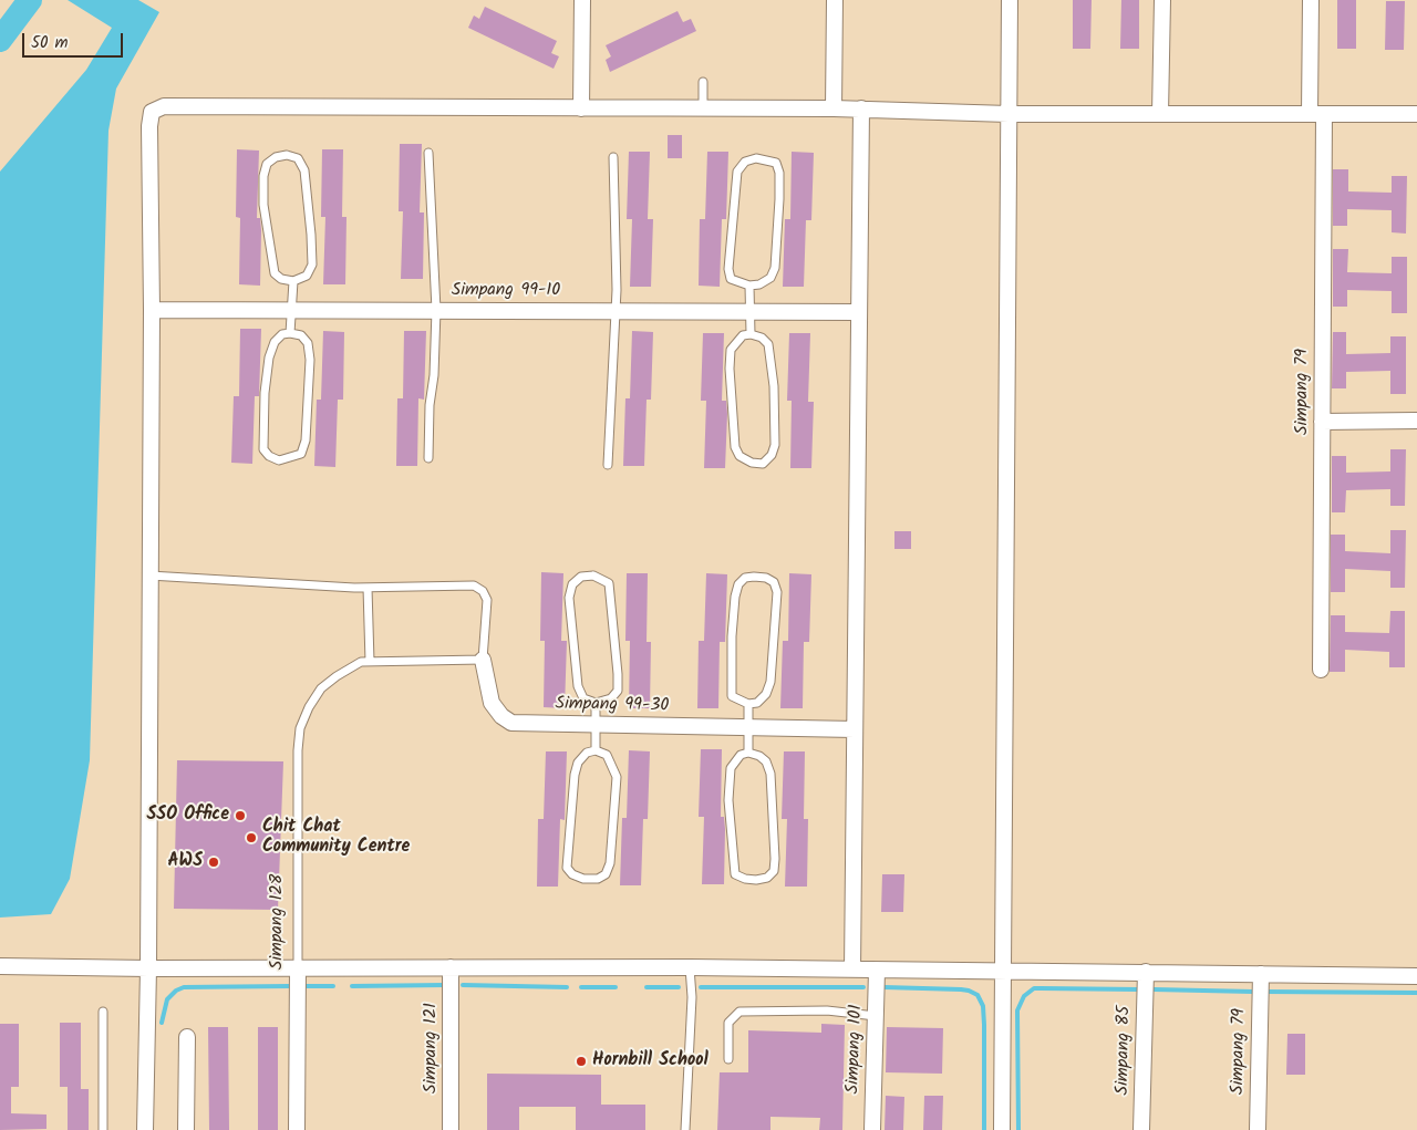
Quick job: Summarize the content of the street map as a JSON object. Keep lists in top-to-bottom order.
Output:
{
  "streets": {
    "street": [
      "Simpang 99-10",
      "Simpang 79",
      "Simpang 99-30",
      "Simpang 128",
      "Simpang 121",
      "Simpang 101",
      "Simpang 85"
    ]
  },
  "crossings": [
    ["Simpang 99-30", "Simpang 128"]
  ],
  "places": [
    "SSO Office",
    "Chit Chat Community Centre",
    "AWS",
    "Hornbill School"
  ],
  "scale_bar": "50 m"
}
